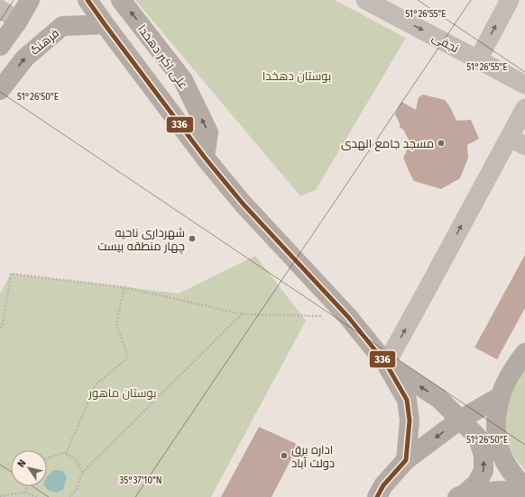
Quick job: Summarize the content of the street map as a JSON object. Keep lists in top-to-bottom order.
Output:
{
  "streets": {
    "street": ["فرهنگ", "نجفی", "علی اکبر دهخدا"]
  },
  "one_way": ["فرهنگ", "نجفی"],
  "parks": ["بوستان دهخدا", "بوستان ماهور"],
  "places": ["مسجد جامع الهدی", "شهرداری ناحیه چهار منطقه بیست", "اداره برق دولت آباد"],
  "lines": ["transit line 336"],
  "north": "top left",
  "coordinates": ["51°26'55\"E", "51°26'50\"E", "35°37'10\"N"]
}
